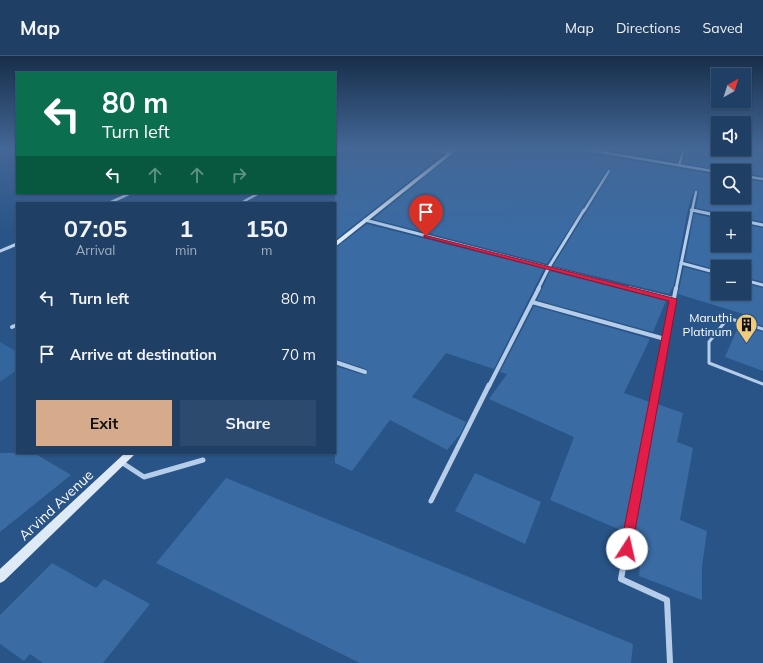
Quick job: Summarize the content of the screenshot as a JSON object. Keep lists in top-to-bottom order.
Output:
{
  "streets": {
    "street": ["Arvind Avenue"]
  },
  "places": {
    "building": ["Maruthi Platinum"]
  },
  "north": "top right",
  "page": {
    "header": "Map",
    "nav": ["Map", "Directions", "Saved"],
    "map_buttons": ["+", "−"],
    "turn": ["80 m", "Turn left"],
    "eta": [
      "07:05",
      "Arrival",
      "1",
      "min",
      "150",
      "m"
    ],
    "list": [
      {
        "name": "Turn left",
        "value": "80 m"
      },
      {
        "name": "Arrive at destination",
        "value": "70 m"
      }
    ],
    "buttons": ["Exit", "Share"]
  }
}
